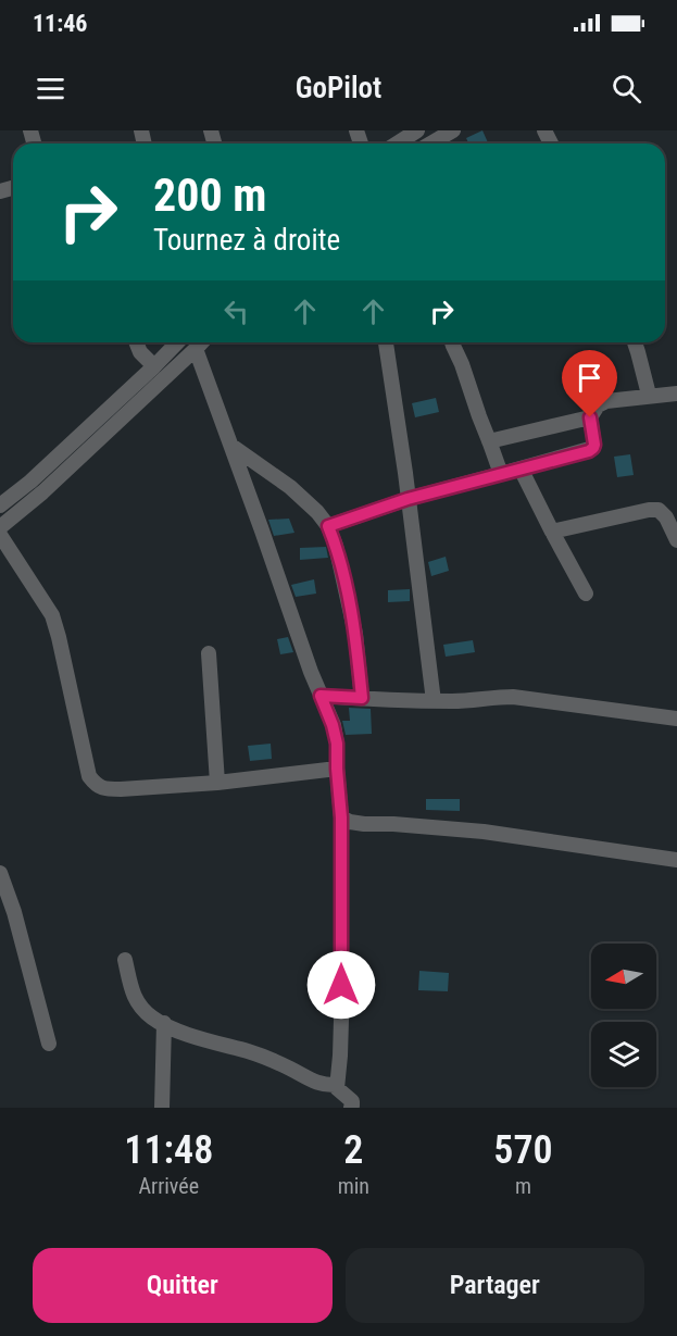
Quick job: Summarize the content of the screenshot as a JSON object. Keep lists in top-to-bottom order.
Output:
{
  "north": "left",
  "page": {
    "status": "11:46",
    "header": "GoPilot",
    "turn": ["200 m", "Tournez à droite"],
    "eta": [
      "11:48",
      "Arrivée",
      "2",
      "min",
      "570",
      "m"
    ],
    "buttons": ["Quitter", "Partager"]
  }
}
